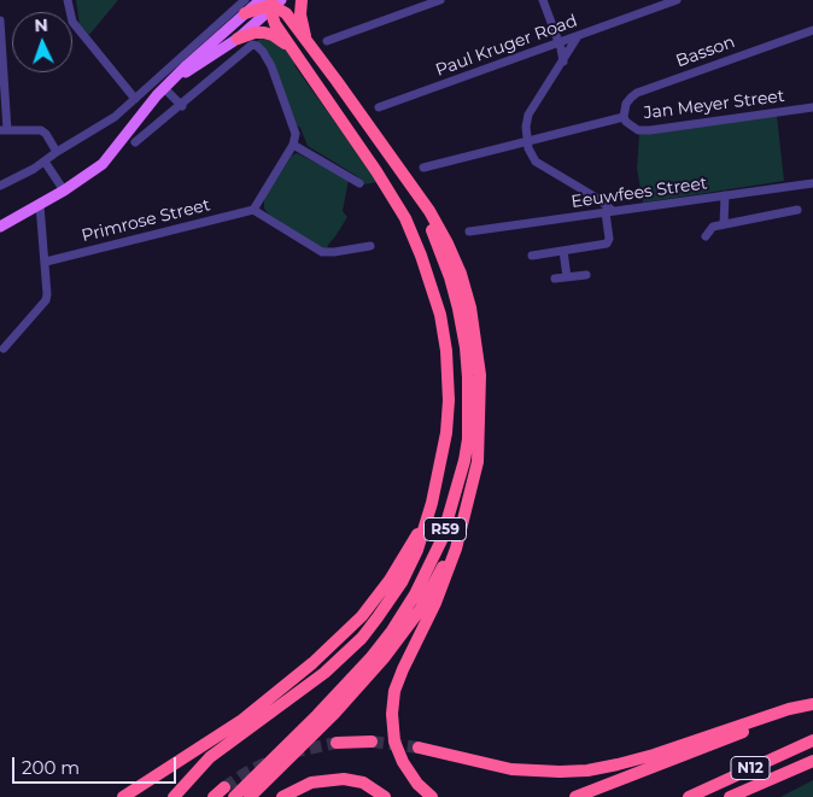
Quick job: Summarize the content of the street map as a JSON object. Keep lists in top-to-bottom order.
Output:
{
  "streets": {
    "highway": ["R59", "N12"],
    "street": [
      "Paul Kruger Road",
      "Basson",
      "Jan Meyer Street",
      "Eeuwfees Street",
      "Primrose Street"
    ]
  },
  "crossings": [
    ["Basson", "Jan Meyer Street"]
  ],
  "scale_bar": "200 m",
  "north": "top"
}
